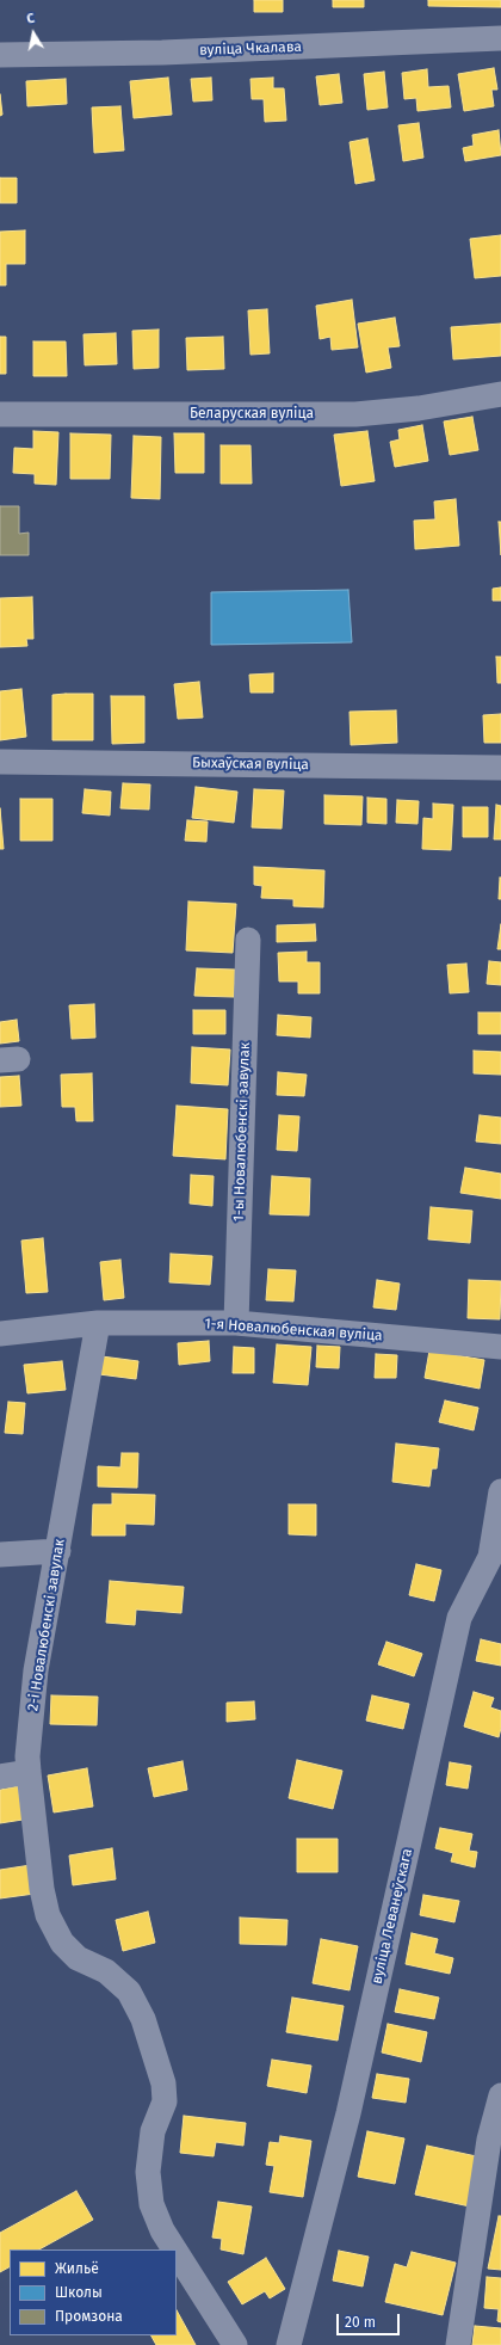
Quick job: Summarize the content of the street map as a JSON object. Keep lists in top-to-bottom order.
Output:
{
  "streets": {
    "street": [
      "вуліца Чкалава",
      "Беларуская вуліца",
      "Быхаўская вуліца",
      "1-ы Новалюбенскі завулак",
      "1-я Новалюбенская вуліца",
      "2-і Новалюбенскі завулак",
      "вуліца Леванеўскага"
    ]
  },
  "crossings": [
    ["1-ы Новалюбенскі завулак", "1-я Новалюбенская вуліца"],
    ["1-я Новалюбенская вуліца", "2-і Новалюбенскі завулак"]
  ],
  "legend": ["Жильё", "Школы", "Промзона"],
  "scale_bar": "20 m",
  "north": "top"
}
